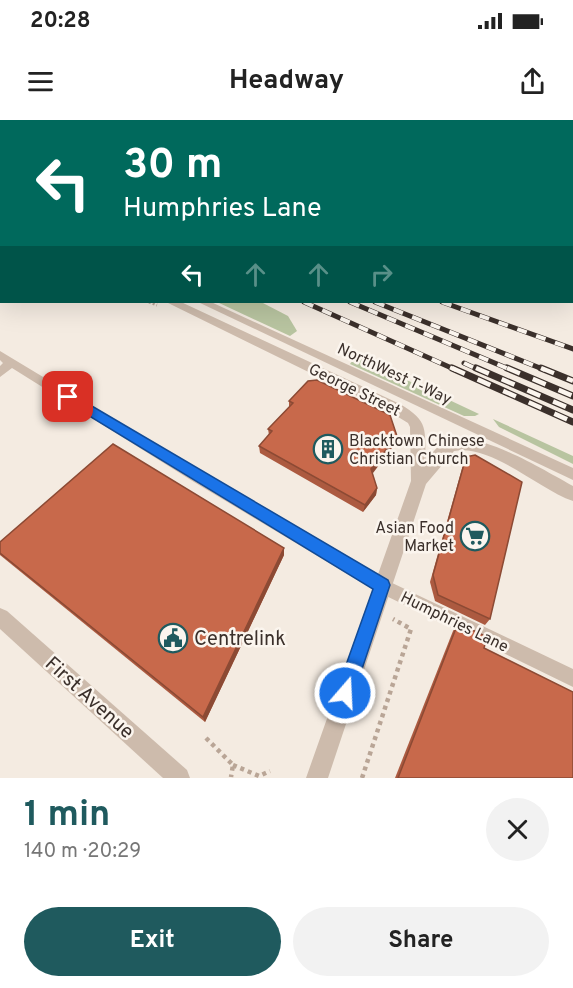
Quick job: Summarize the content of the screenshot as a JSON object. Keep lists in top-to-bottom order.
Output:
{
  "streets": {
    "street": ["George Street", "First Avenue"],
    "lane": ["NorthWest T-Way", "Humphries Lane"]
  },
  "places": {
    "building": ["Blacktown Chinese Christian Church"],
    "supermarket": ["Asian Food Market"],
    "public building": ["Centrelink"]
  },
  "page": {
    "status": "20:28",
    "header": "Headway",
    "turn": ["30 m", "Humphries Lane"],
    "heading": ["1 min", "140 m · 20:29"],
    "buttons": ["Exit", "Share"]
  }
}
